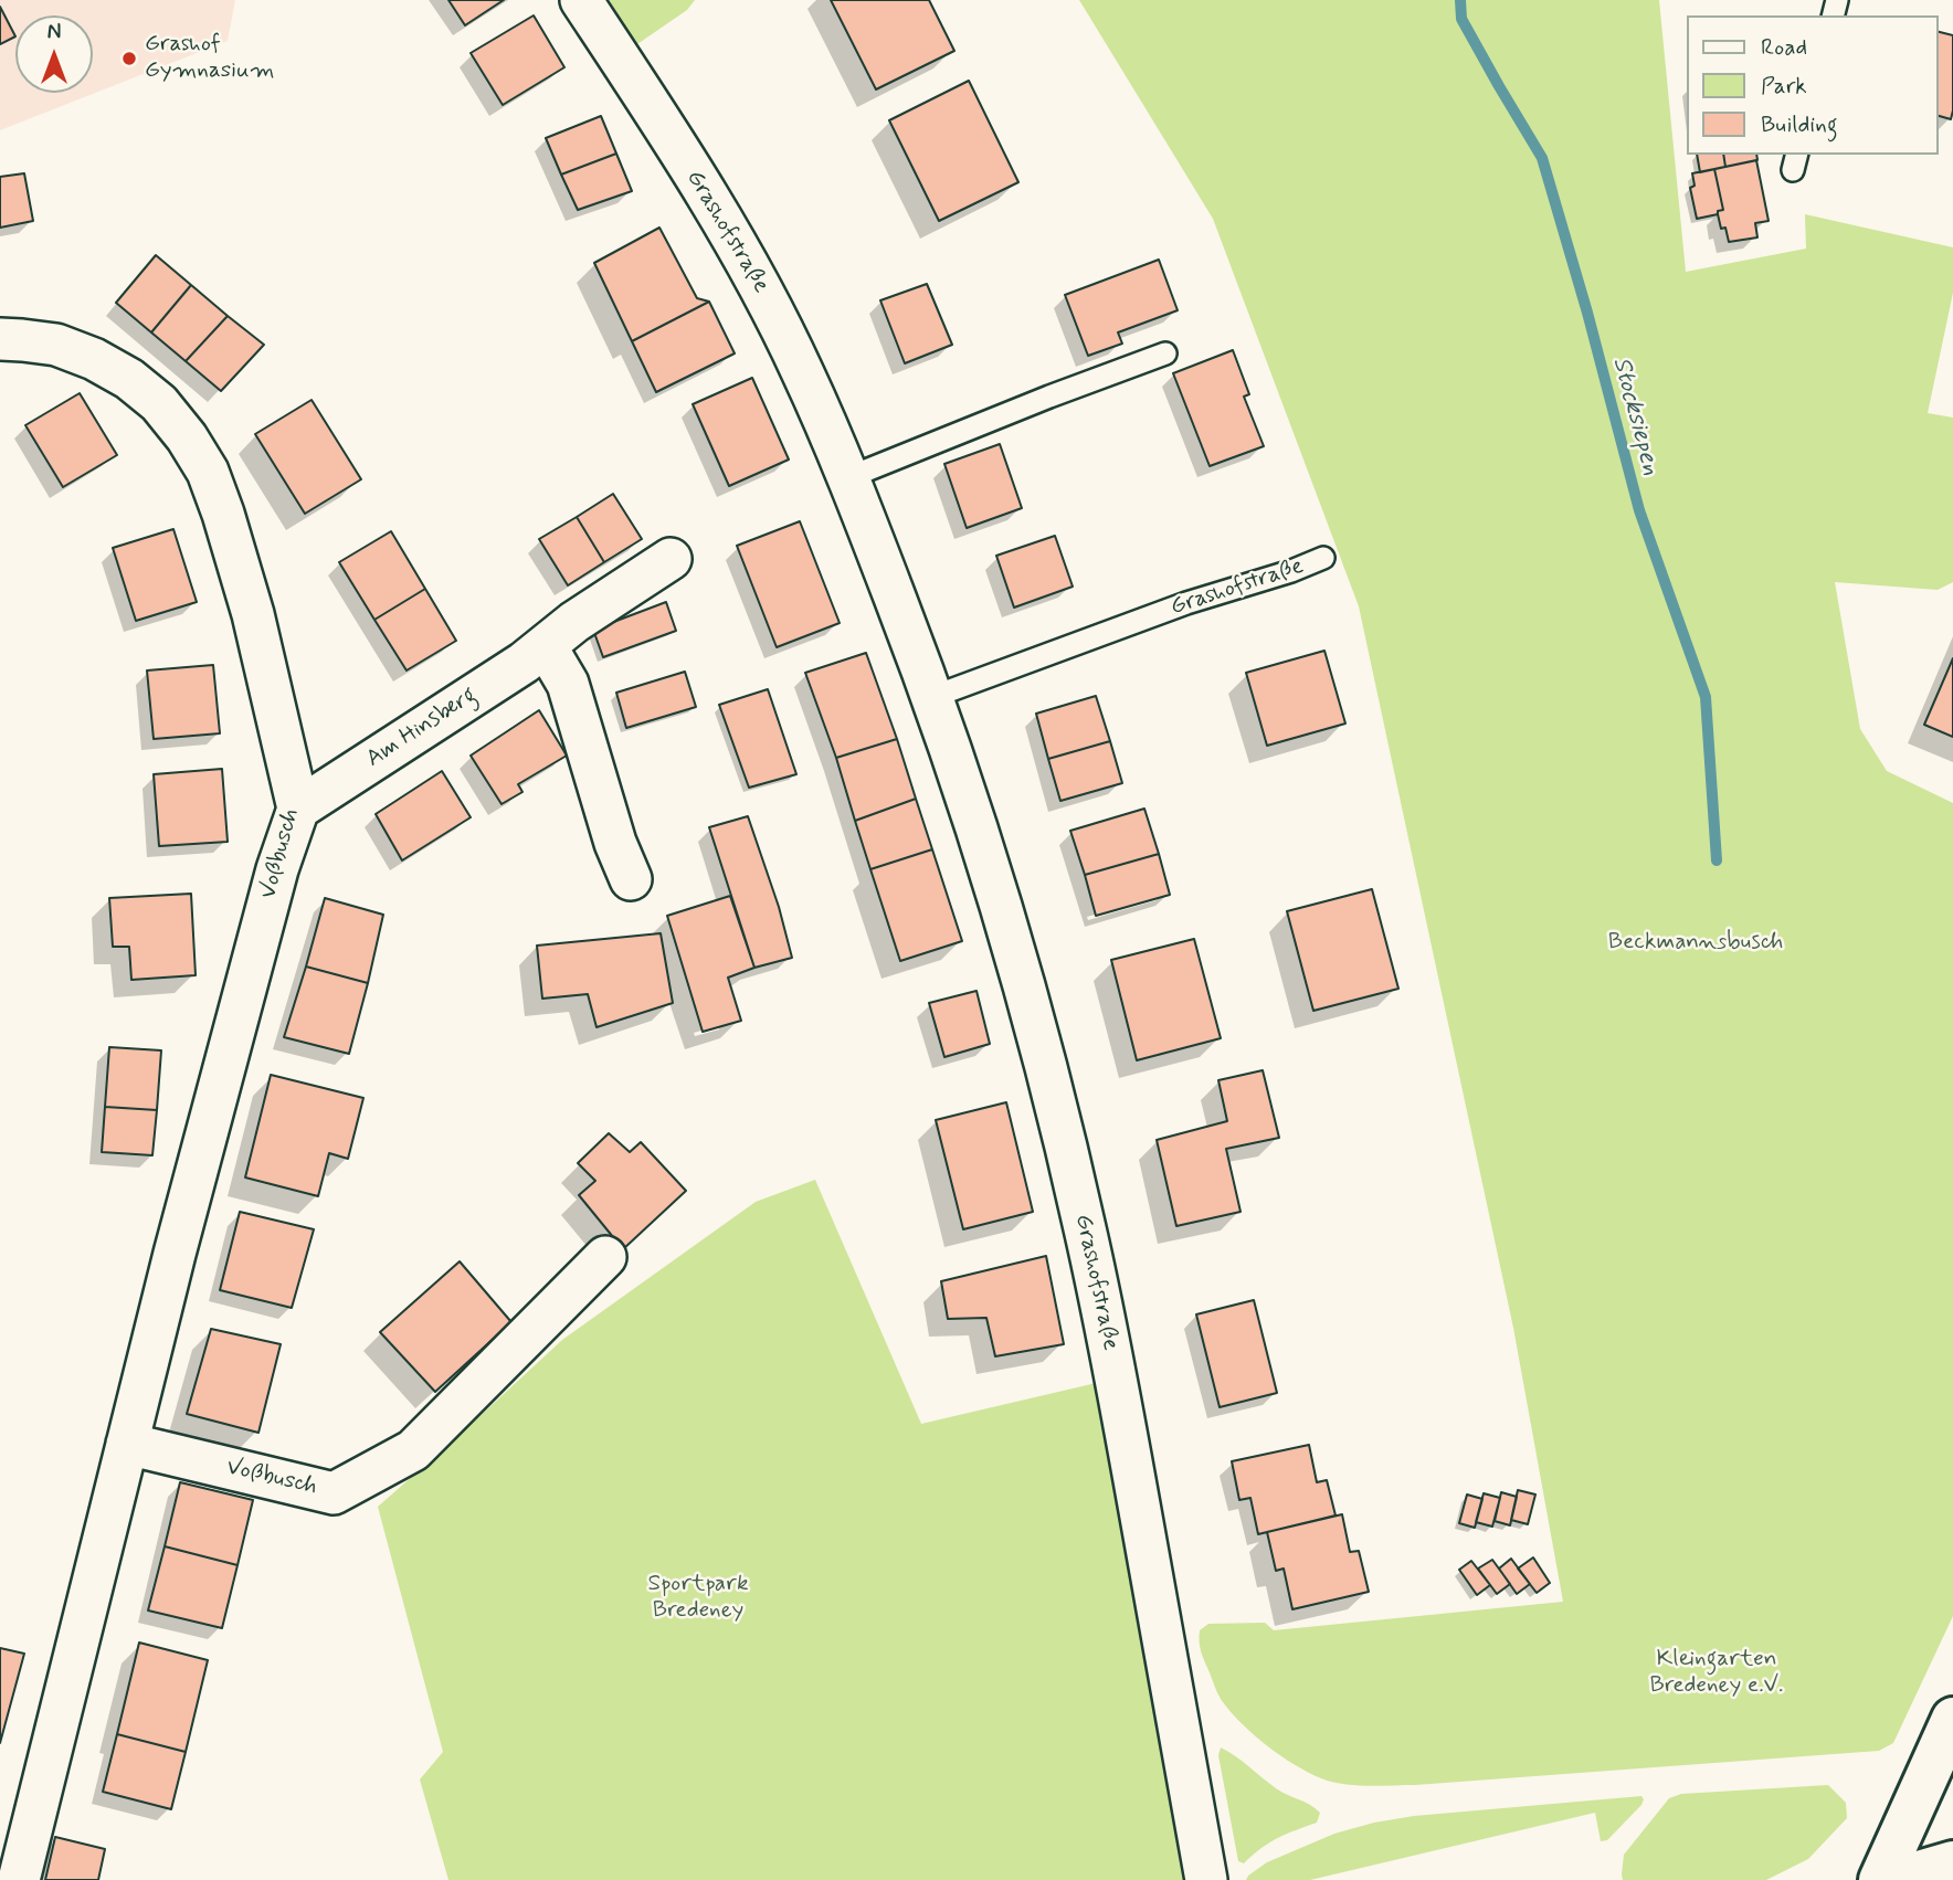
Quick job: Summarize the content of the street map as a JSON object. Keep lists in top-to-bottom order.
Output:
{
  "streets": {
    "street": ["Grashofstraße", "Am Hinsberg", "Voßbusch"]
  },
  "crossings": [
    ["Am Hinsberg", "Voßbusch"]
  ],
  "water": ["Stocksiepen"],
  "parks": ["Beckmannsbusch", "Sportpark Bredeney", "Kleingarten Bredeney e.V."],
  "places": ["Grashof Gymnasium"],
  "legend": ["Road", "Park", "Building"],
  "north": "top"
}
